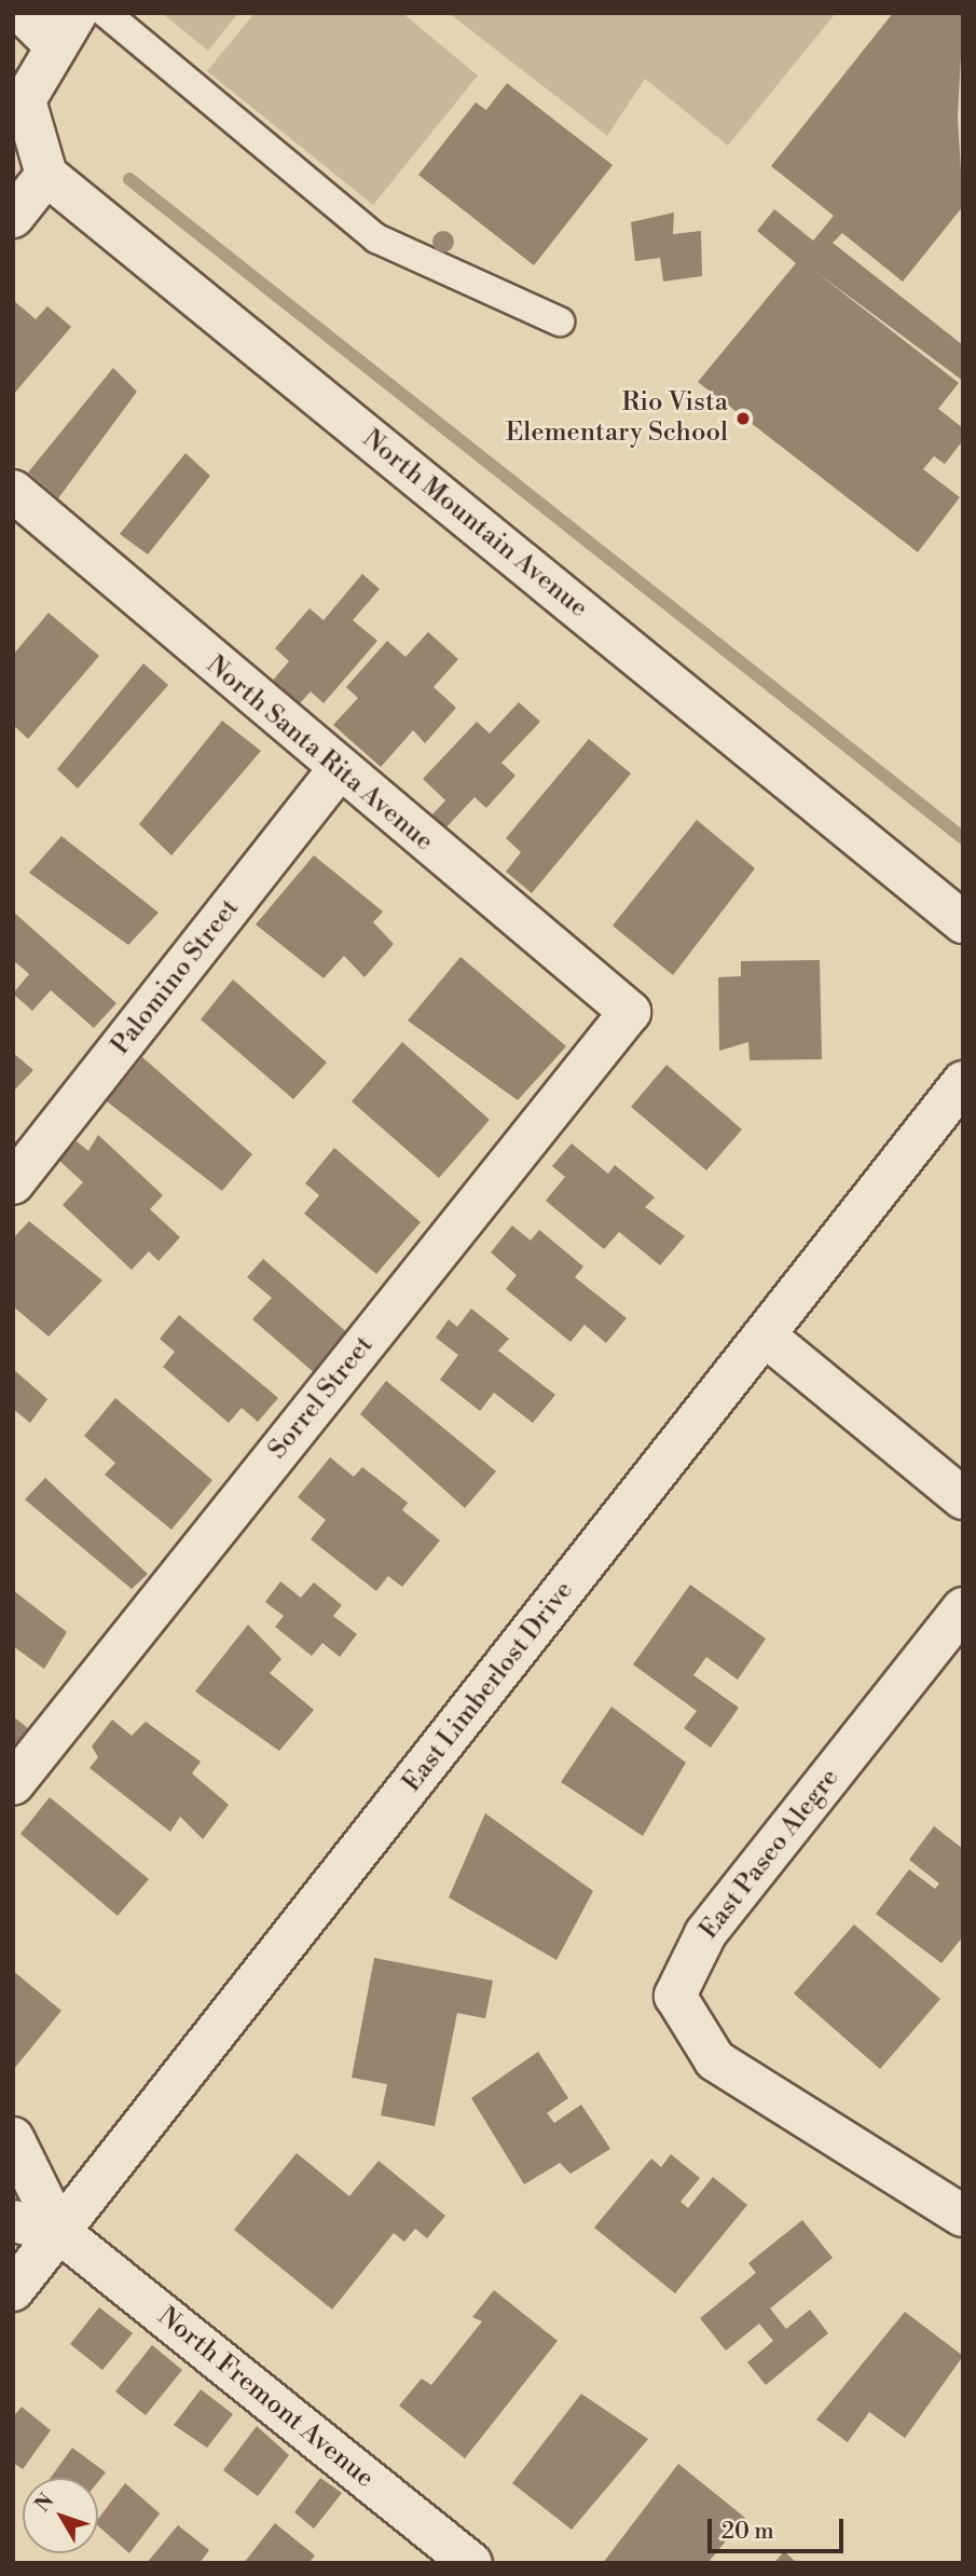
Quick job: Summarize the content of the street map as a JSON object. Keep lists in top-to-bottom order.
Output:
{
  "streets": {
    "street": [
      "North Mountain Avenue",
      "North Santa Rita Avenue",
      "Palomino Street",
      "Sorrel Street",
      "East Limberlost Drive",
      "East Paseo Alegre",
      "North Fremont Avenue"
    ]
  },
  "crossings": [
    ["North Santa Rita Avenue", "Palomino Street"],
    ["North Santa Rita Avenue", "Sorrel Street"],
    ["East Limberlost Drive", "North Fremont Avenue"]
  ],
  "places": ["Rio Vista Elementary School"],
  "scale_bar": "20 m",
  "north": "top left"
}
